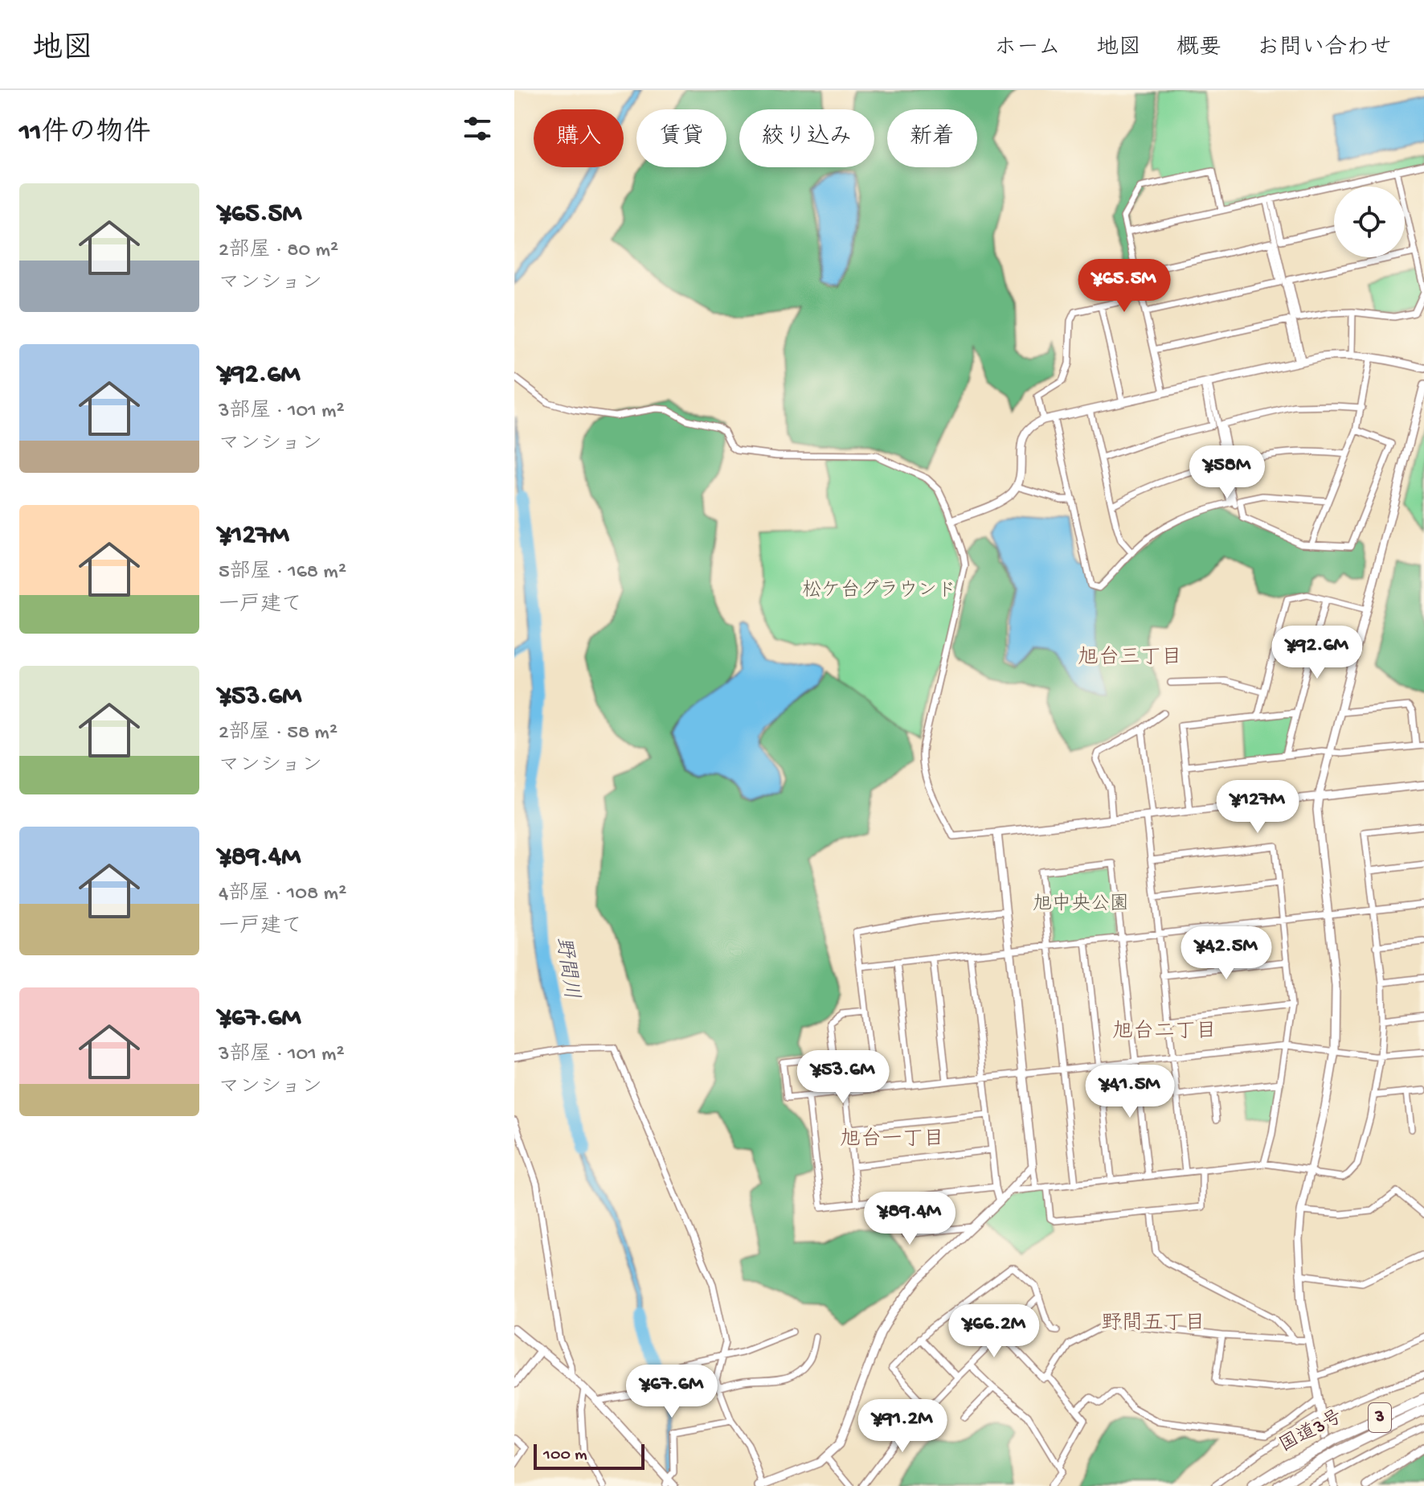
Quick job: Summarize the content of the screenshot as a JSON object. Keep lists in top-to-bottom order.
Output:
{
  "streets": {
    "highway": ["3", "国道3号"]
  },
  "districts": [
    "旭台三丁目",
    "旭台二丁目",
    "旭台一丁目",
    "野間五丁目"
  ],
  "water": ["野間川"],
  "parks": ["松ケ台グラウンド", "旭中央公園"],
  "scale_bar": "100 m",
  "page": {
    "header": "地図",
    "nav": [
      "ホーム",
      "地図",
      "概要",
      "お問い合わせ"
    ],
    "heading": "11件の物件",
    "chip": [
      "購入",
      "賃貸",
      "絞り込み",
      "新着"
    ],
    "list": [
      {
        "name": "¥65.5M",
        "note": "2部屋 · 80 m² · マンション"
      },
      {
        "name": "¥92.6M",
        "note": "3部屋 · 101 m² · マンション"
      },
      {
        "name": "¥127M",
        "note": "5部屋 · 168 m² · 一戸建て"
      },
      {
        "name": "¥53.6M",
        "note": "2部屋 · 58 m² · マンション"
      },
      {
        "name": "¥89.4M",
        "note": "4部屋 · 108 m² · 一戸建て"
      },
      {
        "name": "¥67.6M",
        "note": "3部屋 · 101 m² · マンション"
      }
    ],
    "price": [
      "¥65.5M",
      "¥58M",
      "¥92.6M",
      "¥127M",
      "¥42.5M",
      "¥53.6M",
      "¥41.5M",
      "¥89.4M",
      "¥66.2M",
      "¥67.6M",
      "¥91.2M"
    ],
    "scale": "100 m"
  }
}
